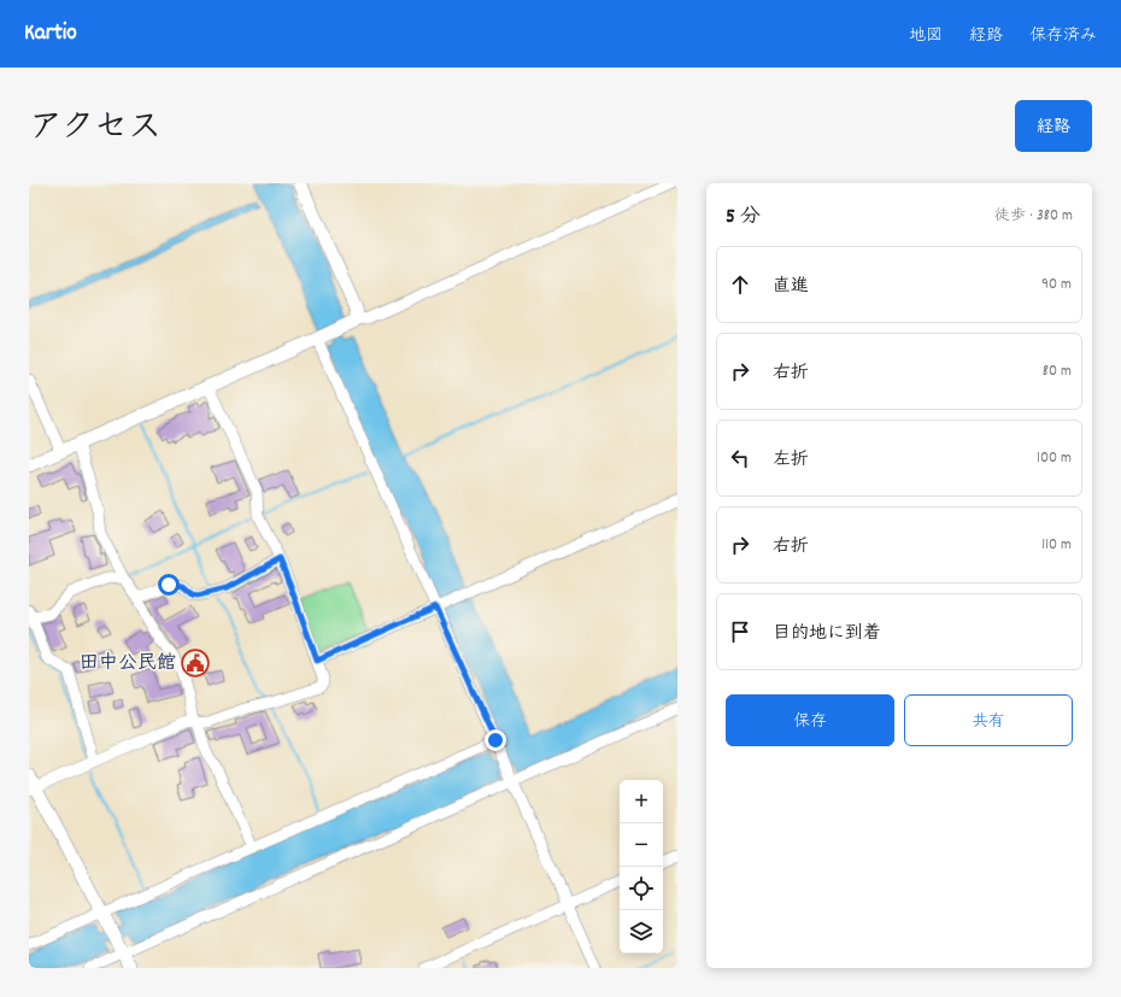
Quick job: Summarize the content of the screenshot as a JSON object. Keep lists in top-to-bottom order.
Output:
{
  "places": {
    "public building": ["田中公民館"]
  },
  "page": {
    "header": "Kartio",
    "nav": ["地図", "経路", "保存済み"],
    "title": "アクセス",
    "buttons": [
      "経路",
      ["保存", "共有"]
    ],
    "heading": ["5 分", "徒歩 · 380 m"],
    "list": [
      ["直進", "90 m"],
      ["右折", "80 m"],
      ["左折", "100 m"],
      ["右折", "110 m"],
      "目的地に到着"
    ],
    "map_buttons": ["+", "−"]
  }
}
